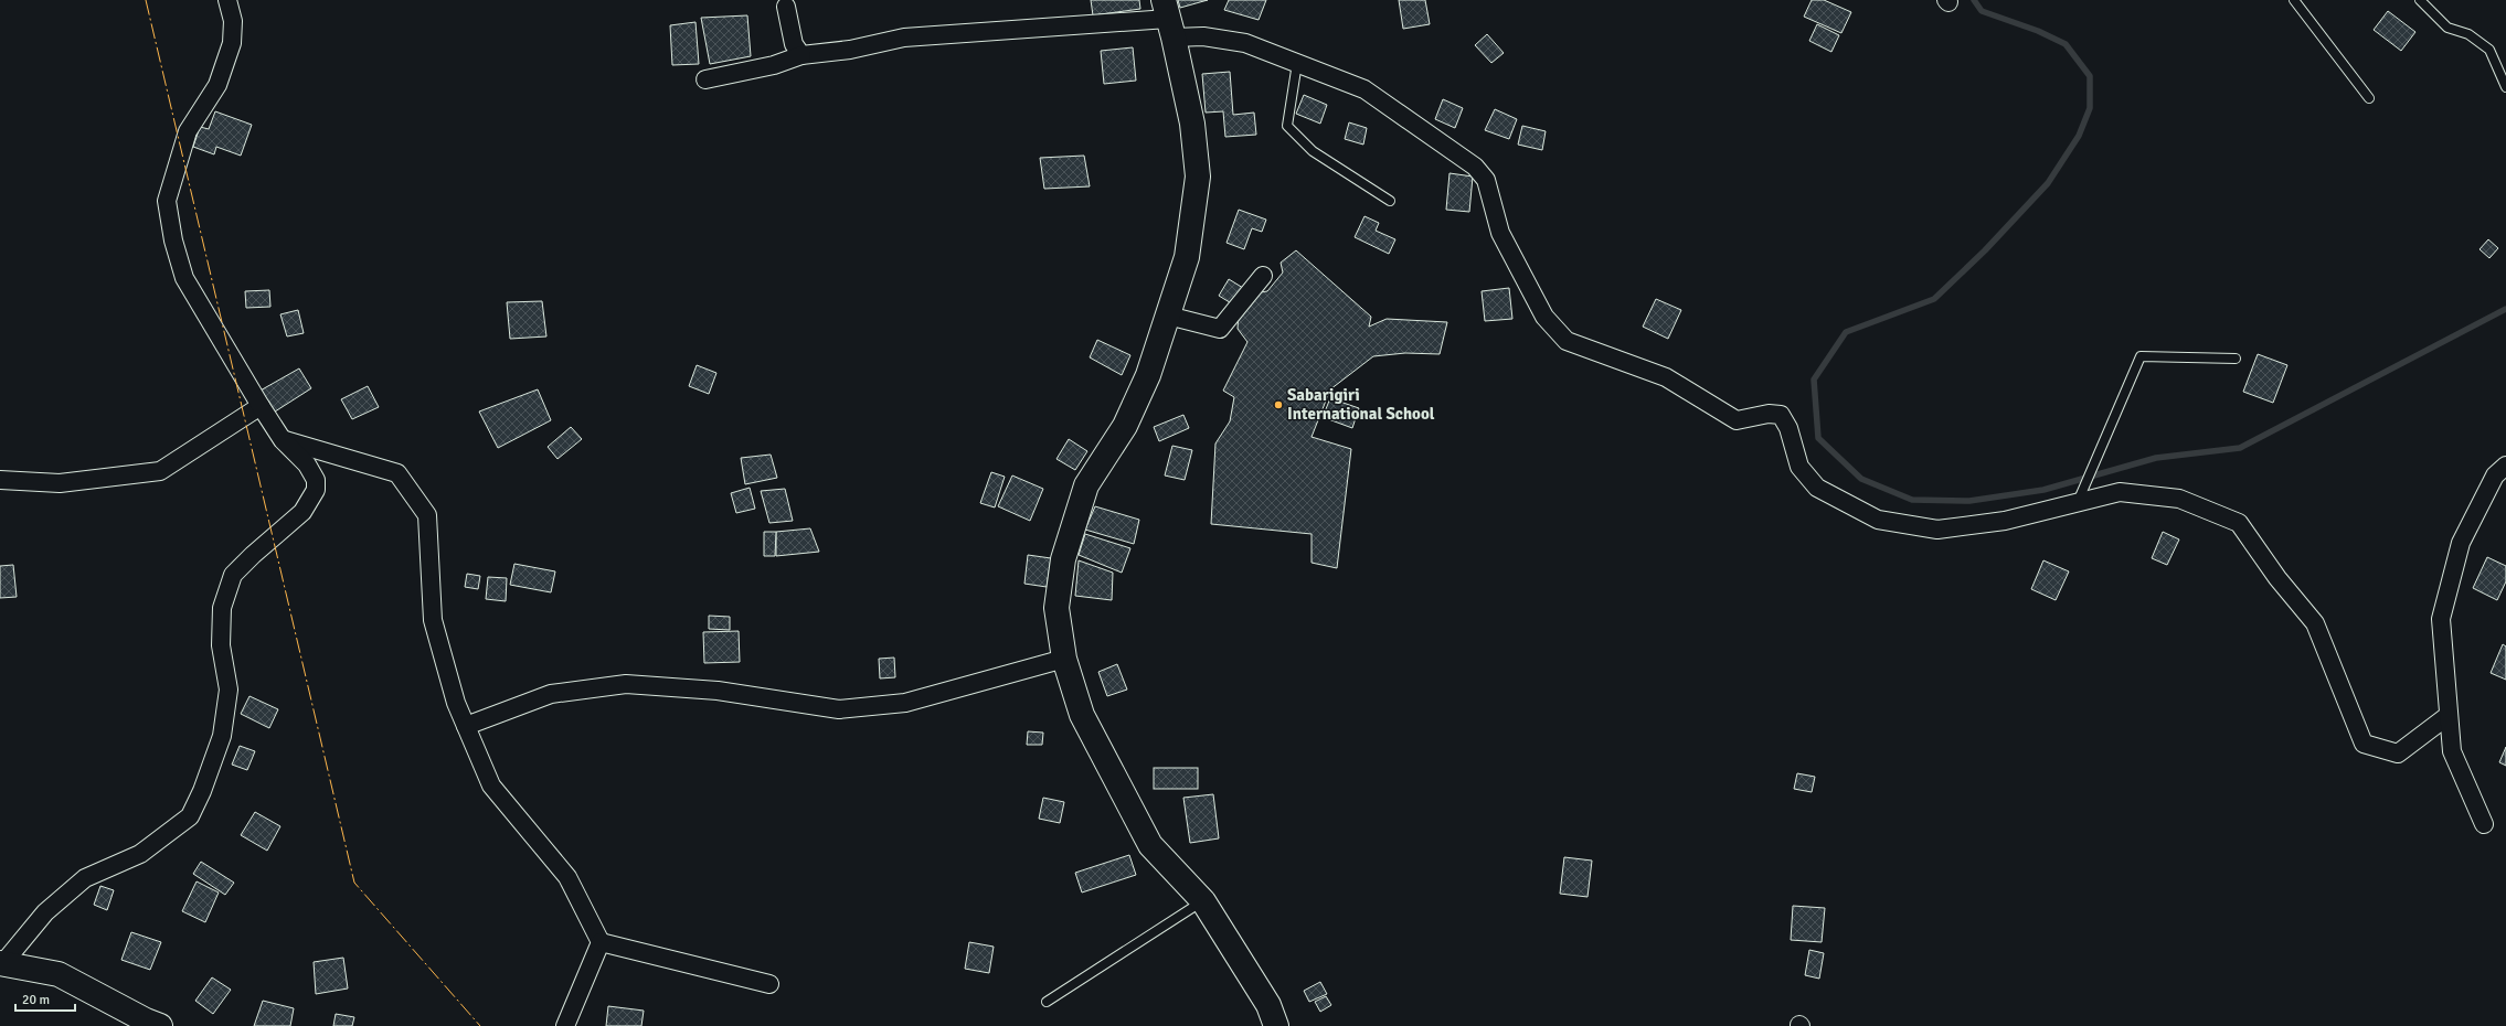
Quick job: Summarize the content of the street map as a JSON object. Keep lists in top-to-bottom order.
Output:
{
  "places": ["Sabarigiri International School"],
  "scale_bar": "20 m"
}
